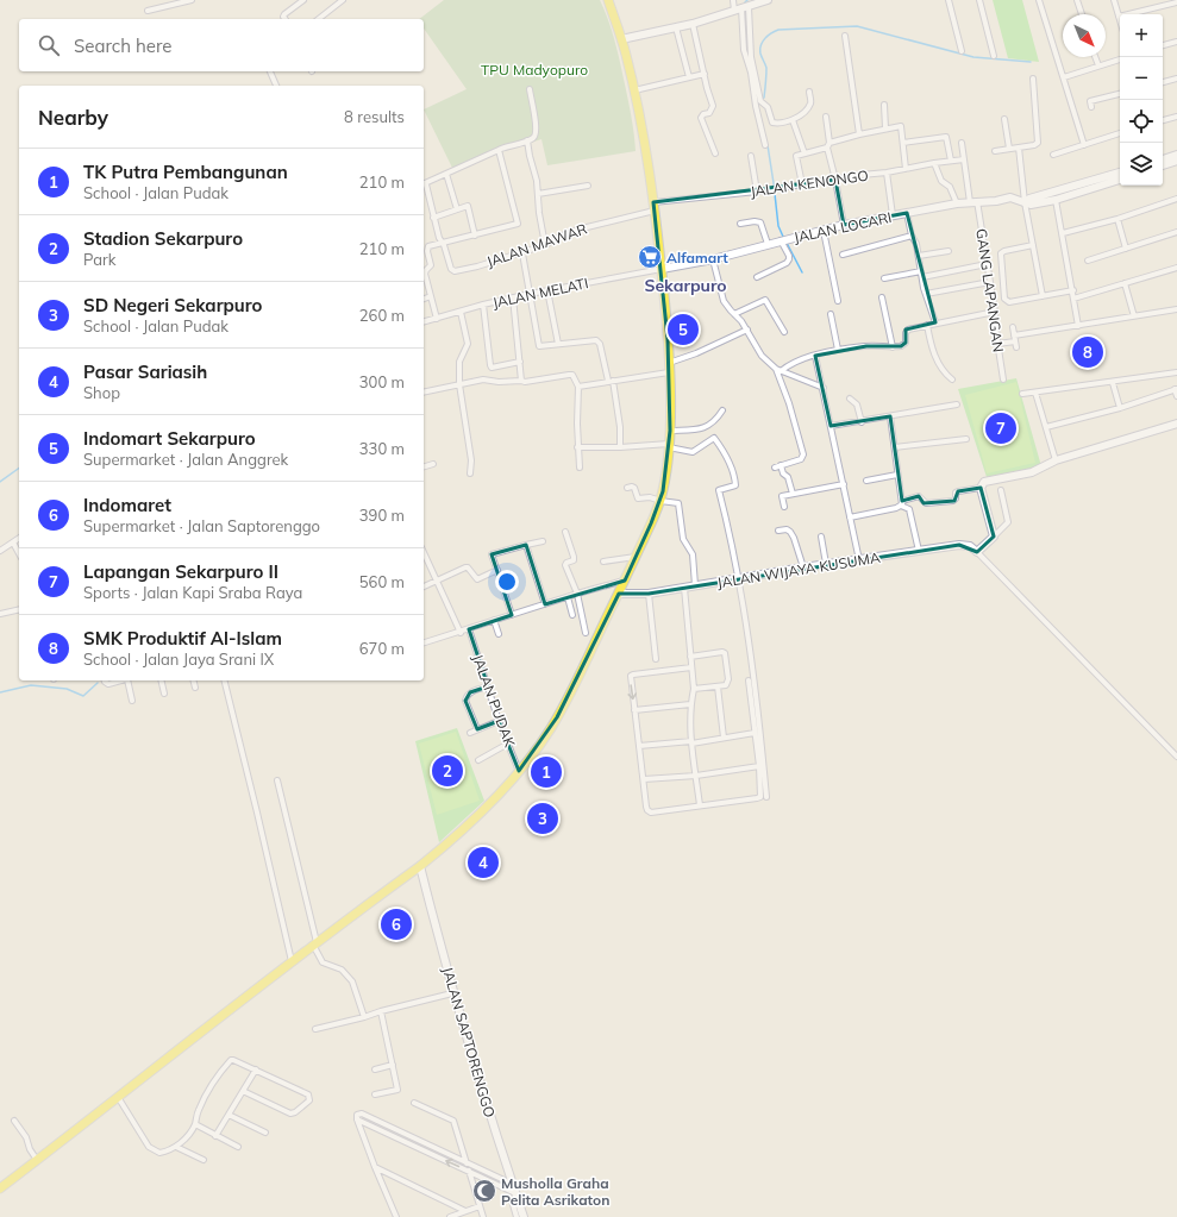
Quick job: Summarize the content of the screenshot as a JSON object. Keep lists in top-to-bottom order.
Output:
{
  "streets": {
    "street": [
      "JALAN KENONGO",
      "JALAN LOCARI",
      "JALAN MAWAR",
      "GANG LAPANGAN",
      "JALAN MELATI",
      "JALAN WIJAYA KUSUMA",
      "JALAN PUDAK",
      "JALAN SAPTORENGGO"
    ]
  },
  "crossings": [
    ["JALAN KENONGO", "JALAN MAWAR"],
    ["JALAN KENONGO", "GANG LAPANGAN"],
    ["JALAN LOCARI", "GANG LAPANGAN"],
    ["JALAN LOCARI", "JALAN MELATI"]
  ],
  "districts": ["Sekarpuro"],
  "parks": ["TPU Madyopuro"],
  "places": {
    "supermarket": ["Alfamart"],
    "mosque": ["Musholla Graha Pelita Asrikaton"]
  },
  "north": "bottom right",
  "page": {
    "map_buttons": ["+", "−"],
    "search": "Search here",
    "heading": ["Nearby", "8 results"],
    "list": [
      {
        "mark": "1",
        "name": "TK Putra Pembangunan",
        "note": "School · Jalan Pudak",
        "value": "210 m"
      },
      {
        "mark": "2",
        "name": "Stadion Sekarpuro",
        "note": "Park",
        "value": "210 m"
      },
      {
        "mark": "3",
        "name": "SD Negeri Sekarpuro",
        "note": "School · Jalan Pudak",
        "value": "260 m"
      },
      {
        "mark": "4",
        "name": "Pasar Sariasih",
        "note": "Shop",
        "value": "300 m"
      },
      {
        "mark": "5",
        "name": "Indomart Sekarpuro",
        "note": "Supermarket · Jalan Anggrek",
        "value": "330 m"
      },
      {
        "mark": "6",
        "name": "Indomaret",
        "note": "Supermarket · Jalan Saptorenggo",
        "value": "390 m"
      },
      {
        "mark": "7",
        "name": "Lapangan Sekarpuro II",
        "note": "Sports · Jalan Kapi Sraba Raya",
        "value": "560 m"
      },
      {
        "mark": "8",
        "name": "SMK Produktif Al-Islam",
        "note": "School · Jalan Jaya Srani IX",
        "value": "670 m"
      }
    ],
    "pins": [
      "5",
      "8",
      "7",
      "2",
      "1",
      "3",
      "4",
      "6"
    ]
  }
}
